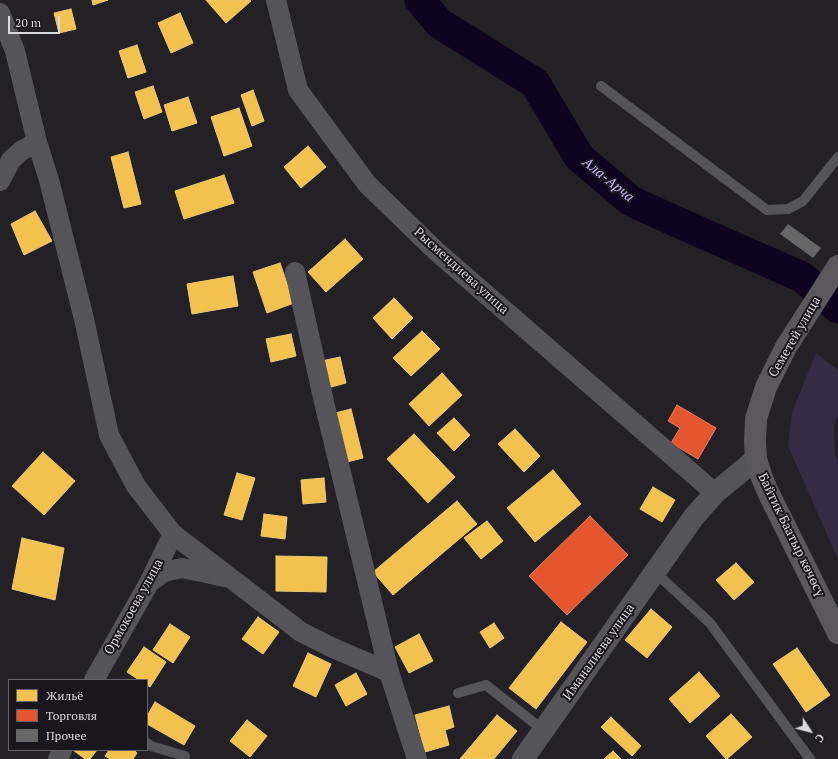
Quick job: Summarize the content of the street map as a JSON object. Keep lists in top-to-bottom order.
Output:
{
  "streets": {
    "main road": ["Семетей улица", "Байтик Баатыр көчөсү"],
    "street": ["Рысмендиева улица", "Ормокоева улица", "Иманалиева улица"]
  },
  "crossings": [
    ["Рысмендиева улица", "Иманалиева улица"],
    ["Семетей улица", "Байтик Баатыр көчөсү"],
    ["Семетей улица", "Иманалиева улица"],
    ["Байтик Баатыр көчөсү", "Иманалиева улица"]
  ],
  "water": ["Ала-Арча"],
  "legend": ["Жильё", "Торговля", "Прочее"],
  "scale_bar": "20 m",
  "north": "bottom right"
}
